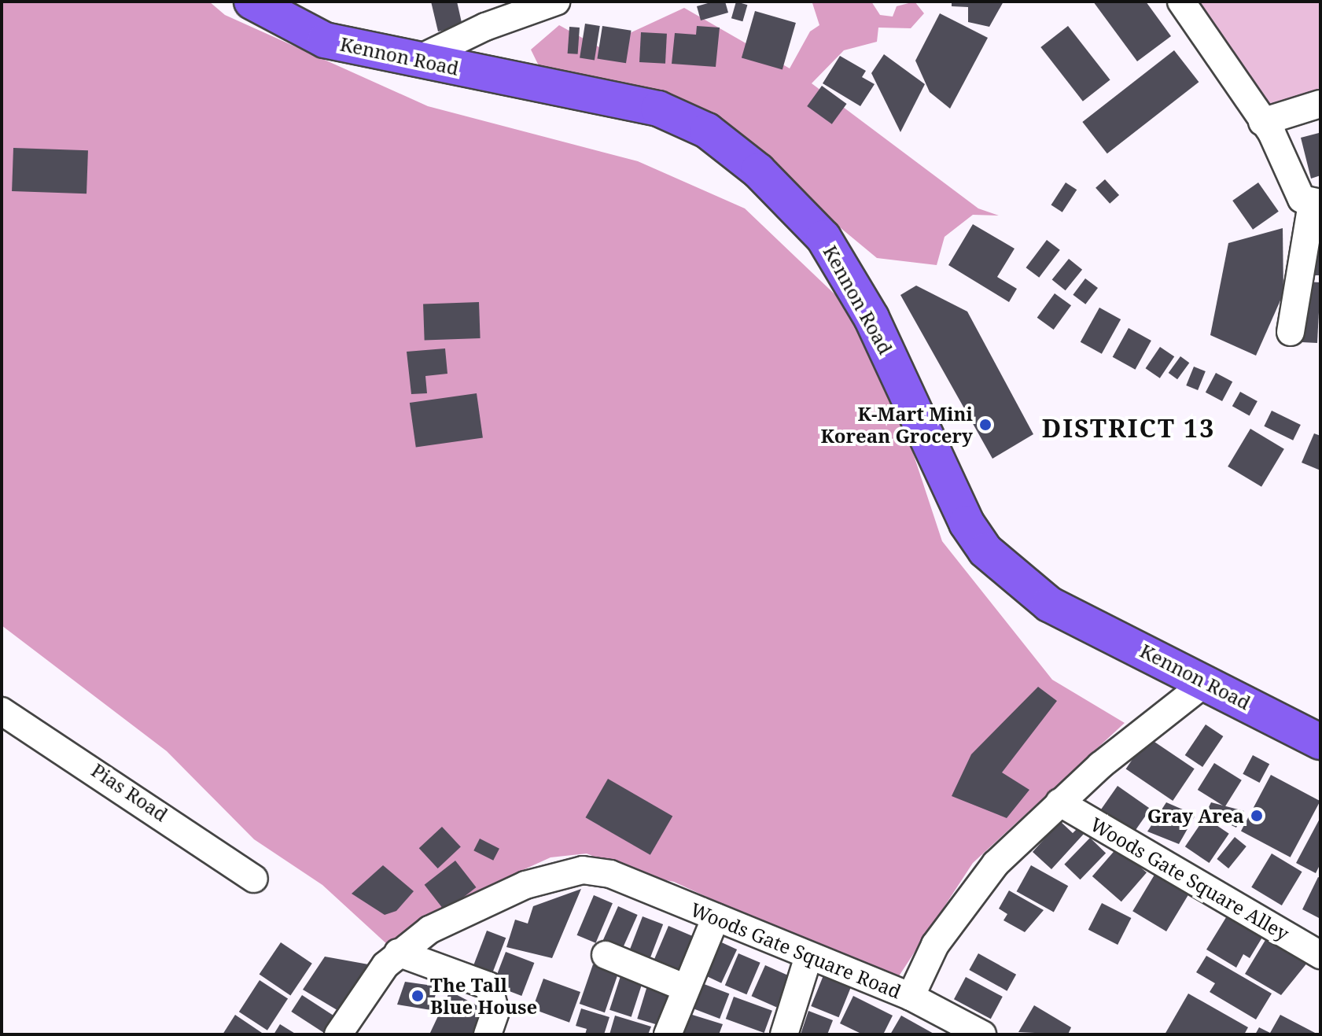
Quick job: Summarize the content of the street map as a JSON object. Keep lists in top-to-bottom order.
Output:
{
  "streets": {
    "highway": ["Kennon Road"],
    "street": ["Pias Road", "Woods Gate Square Alley", "Woods Gate Square Road"]
  },
  "crossings": [
    ["Kennon Road", "Woods Gate Square Road"],
    ["Woods Gate Square Alley", "Woods Gate Square Road"]
  ],
  "districts": ["DISTRICT 13"],
  "places": ["K-Mart Mini Korean Grocery", "Gray Area", "The Tall Blue House"]
}
